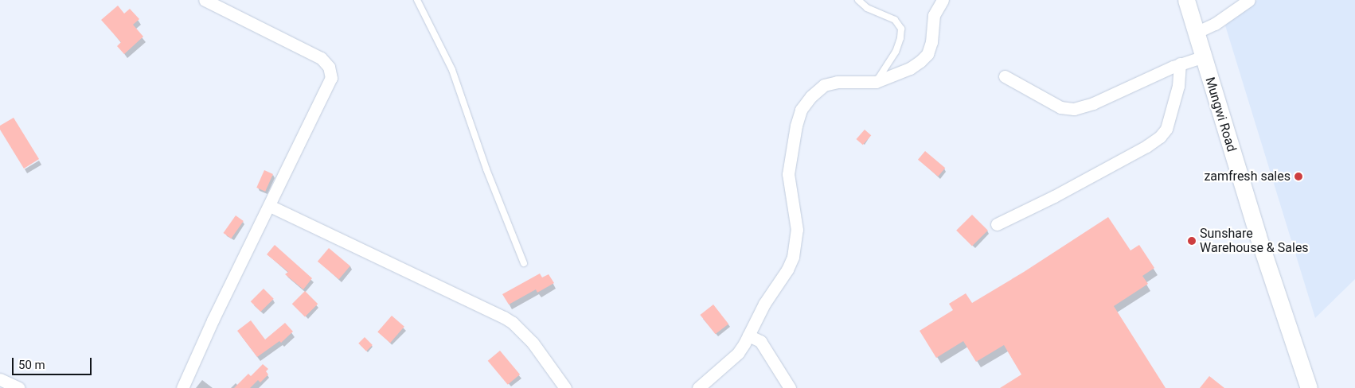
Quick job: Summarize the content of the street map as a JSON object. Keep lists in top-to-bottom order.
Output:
{
  "streets": {
    "street": ["Mungwi Road"]
  },
  "places": ["zamfresh sales", "Sunshare Warehouse & Sales"],
  "scale_bar": "50 m"
}
